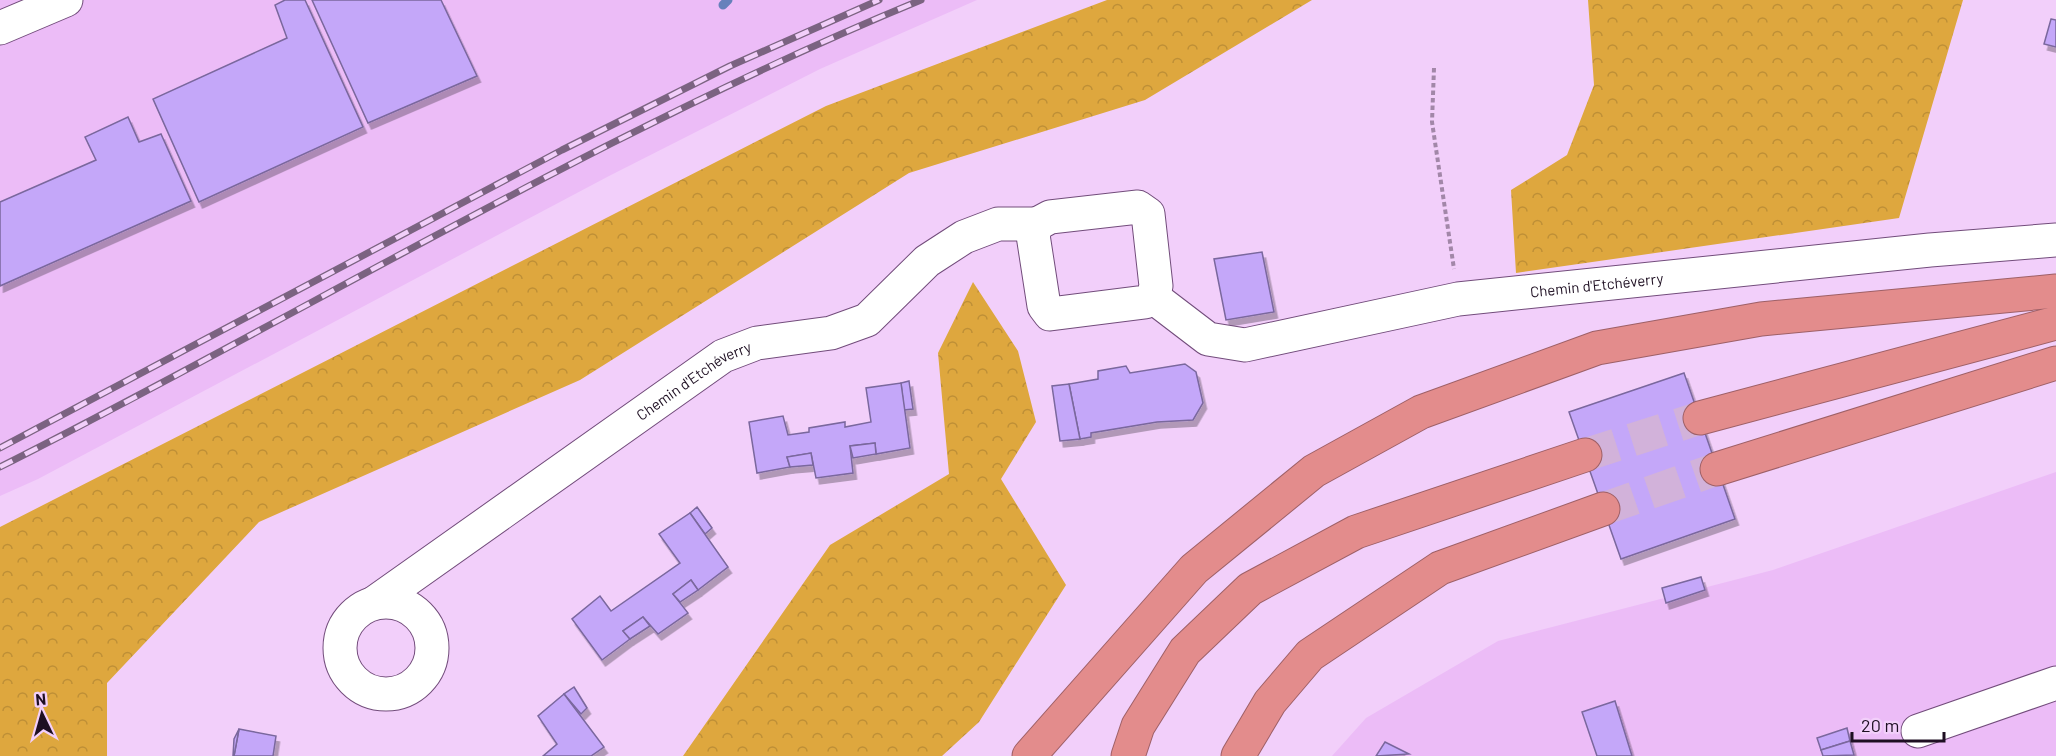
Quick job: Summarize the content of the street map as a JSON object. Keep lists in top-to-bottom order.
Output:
{
  "streets": {
    "street": ["Chemin d'Etchéverry"]
  },
  "scale_bar": "20 m",
  "north": "top"
}
